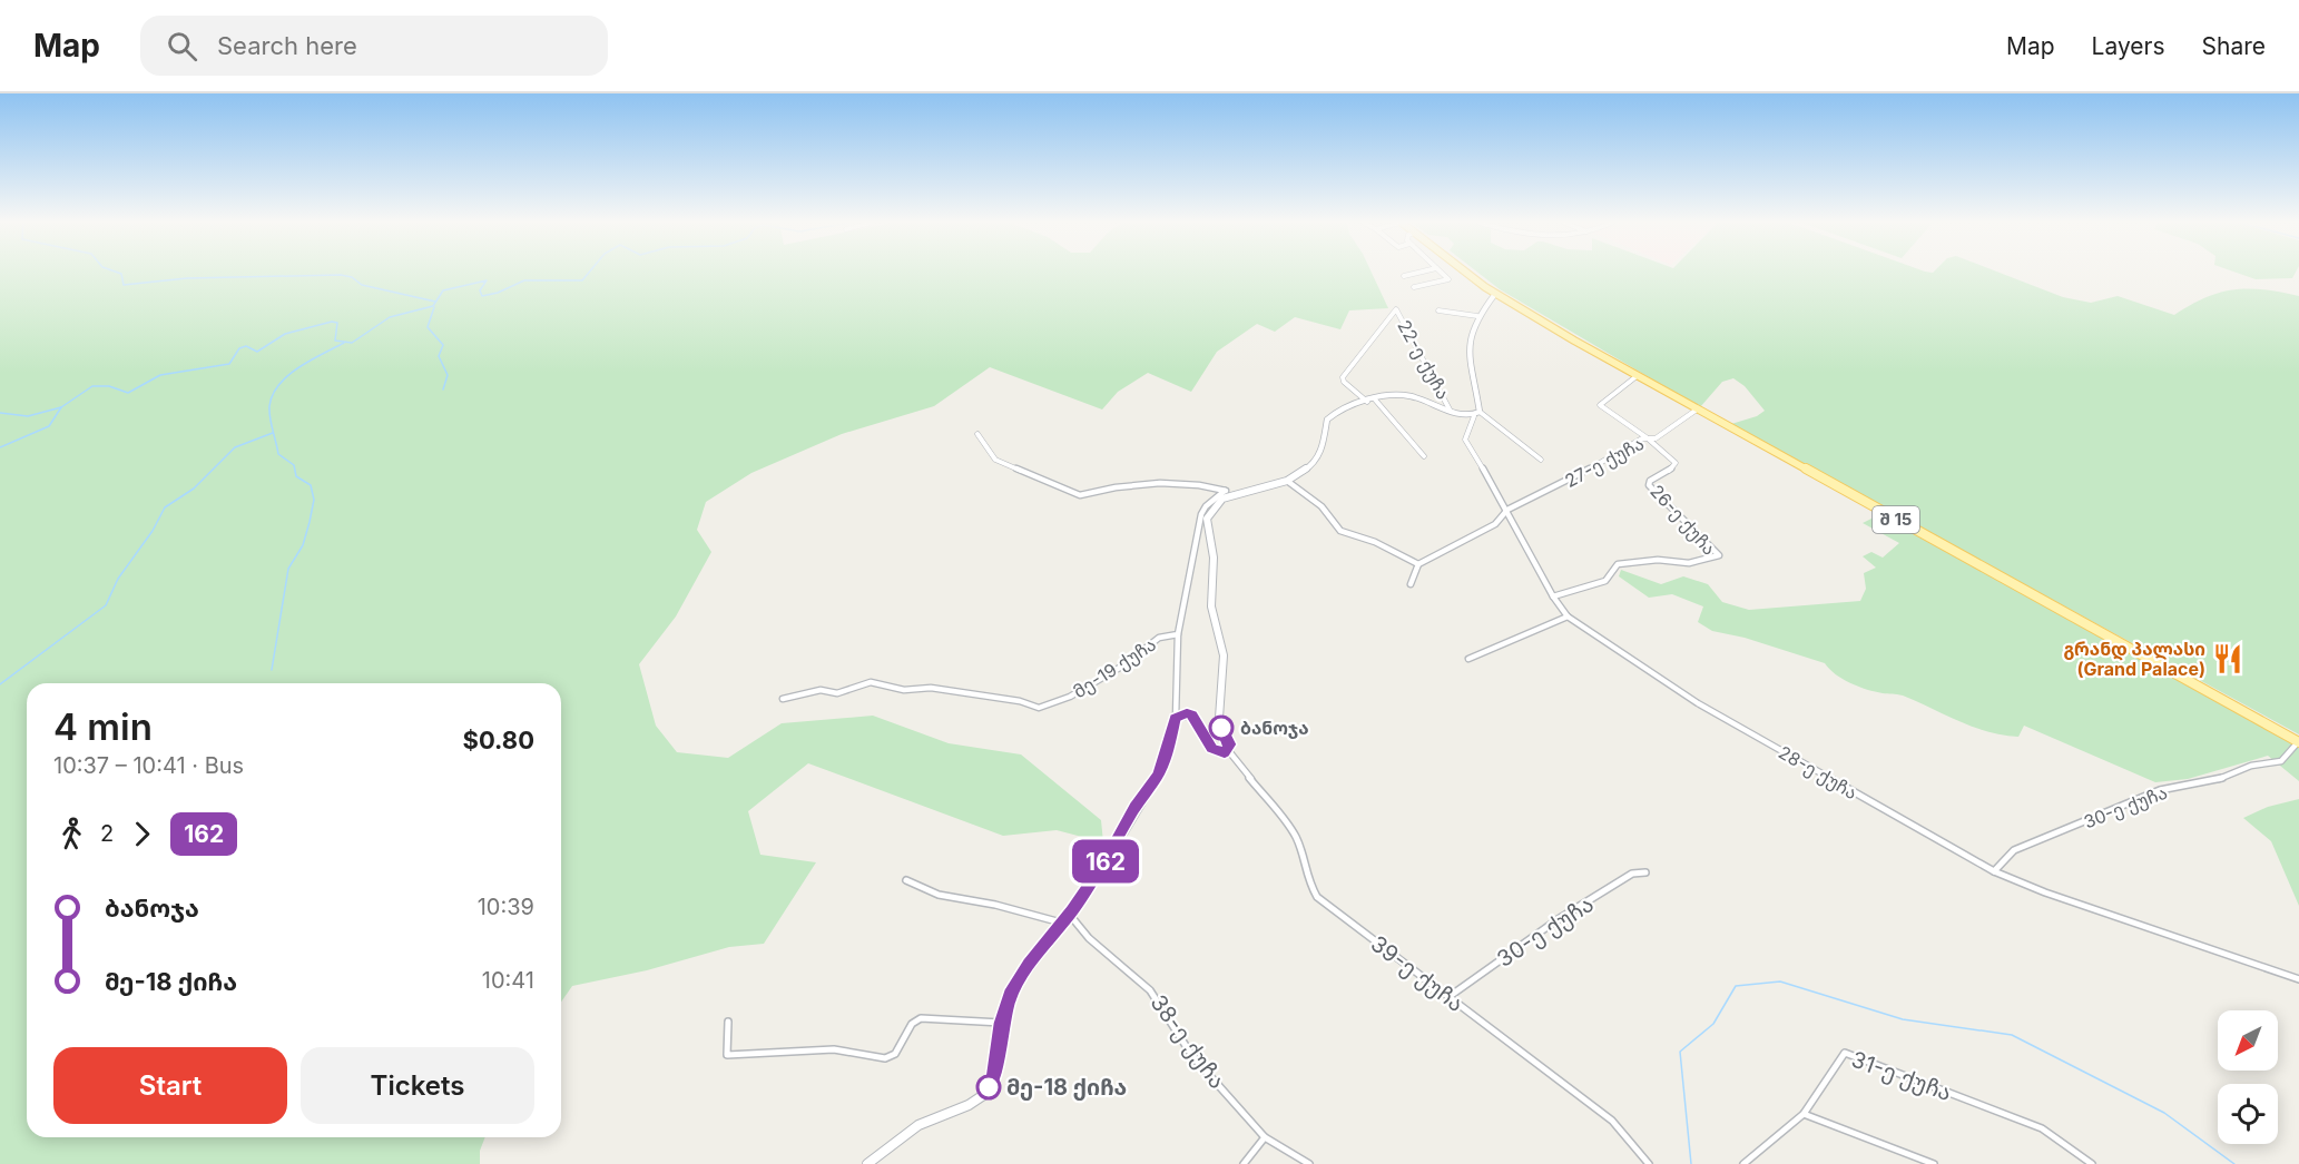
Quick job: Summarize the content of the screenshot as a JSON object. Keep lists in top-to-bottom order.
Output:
{
  "streets": {
    "main road": ["შ 15"],
    "street": [
      "22-ე ქუჩა",
      "27-ე ქუჩა",
      "26-ე ქუჩა",
      "მე-19 ქუჩა",
      "28-ე ქუჩა",
      "30-ე ქუჩა",
      "39-ე ქუჩა",
      "38-ე ქუჩა",
      "31-ე ქუჩა"
    ]
  },
  "crossings": [
    ["27-ე ქუჩა", "26-ე ქუჩა"],
    ["27-ე ქუჩა", "შ 15"],
    ["27-ე ქუჩა", "28-ე ქუჩა"],
    ["26-ე ქუჩა", "შ 15"],
    ["26-ე ქუჩა", "28-ე ქუჩა"],
    ["შ 15", "30-ე ქუჩა"],
    ["28-ე ქუჩა", "30-ე ქუჩა"],
    ["30-ე ქუჩა", "39-ე ქუჩა"]
  ],
  "places": {
    "restaurant": ["გრანდ პალასი (Grand Palace)"],
    "other": ["ბანოჯა", "მე-18 ქიჩა"]
  },
  "lines": ["bus line 162"],
  "north": "bottom left",
  "page": {
    "header": "Map",
    "search": "Search here",
    "nav": ["Map", "Layers", "Share"],
    "on_map": "162",
    "heading": ["4 min", "10:37 – 10:41 · Bus", "$0.80"],
    "legs": ["2", "162"],
    "list": [
      {
        "name": "ბანოჯა",
        "value": "10:39"
      },
      {
        "name": "მე-18 ქიჩა",
        "value": "10:41"
      }
    ],
    "buttons": ["Start", "Tickets"]
  }
}
